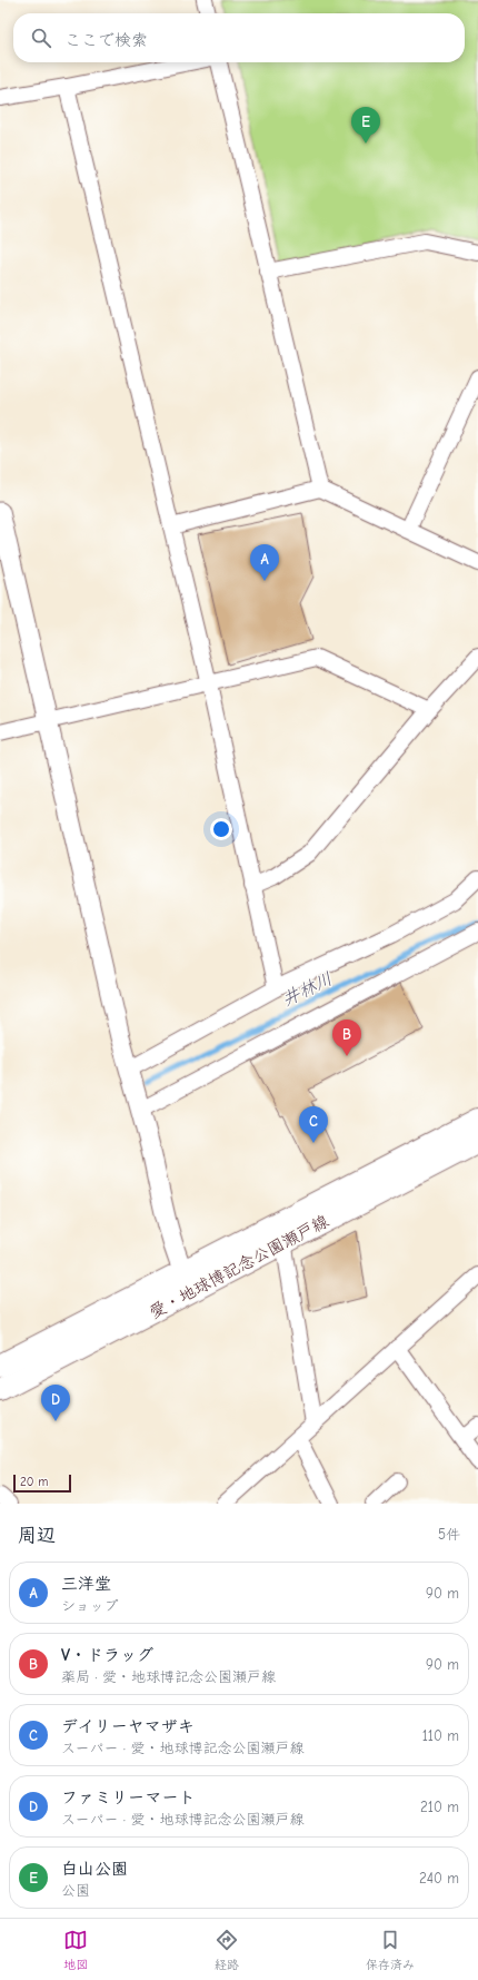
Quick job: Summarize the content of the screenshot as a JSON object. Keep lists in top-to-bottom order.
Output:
{
  "streets": {
    "main road": ["愛・地球博記念公園瀬戸線"]
  },
  "water": ["井林川"],
  "scale_bar": "20 m",
  "page": {
    "search": "ここで検索",
    "pins": [
      "E",
      "A",
      "B",
      "C",
      "D"
    ],
    "scale": "20 m",
    "heading": ["周辺", "5件"],
    "list": [
      {
        "mark": "A",
        "name": "三洋堂",
        "note": "ショップ",
        "value": "90 m"
      },
      {
        "mark": "B",
        "name": "V・ドラッグ",
        "note": "薬局 · 愛・地球博記念公園瀬戸線",
        "value": "90 m"
      },
      {
        "mark": "C",
        "name": "デイリーヤマザキ",
        "note": "スーパー · 愛・地球博記念公園瀬戸線",
        "value": "110 m"
      },
      {
        "mark": "D",
        "name": "ファミリーマート",
        "note": "スーパー · 愛・地球博記念公園瀬戸線",
        "value": "210 m"
      },
      {
        "mark": "E",
        "name": "白山公園",
        "note": "公園",
        "value": "240 m"
      }
    ],
    "nav": ["地図", "経路", "保存済み"]
  }
}
